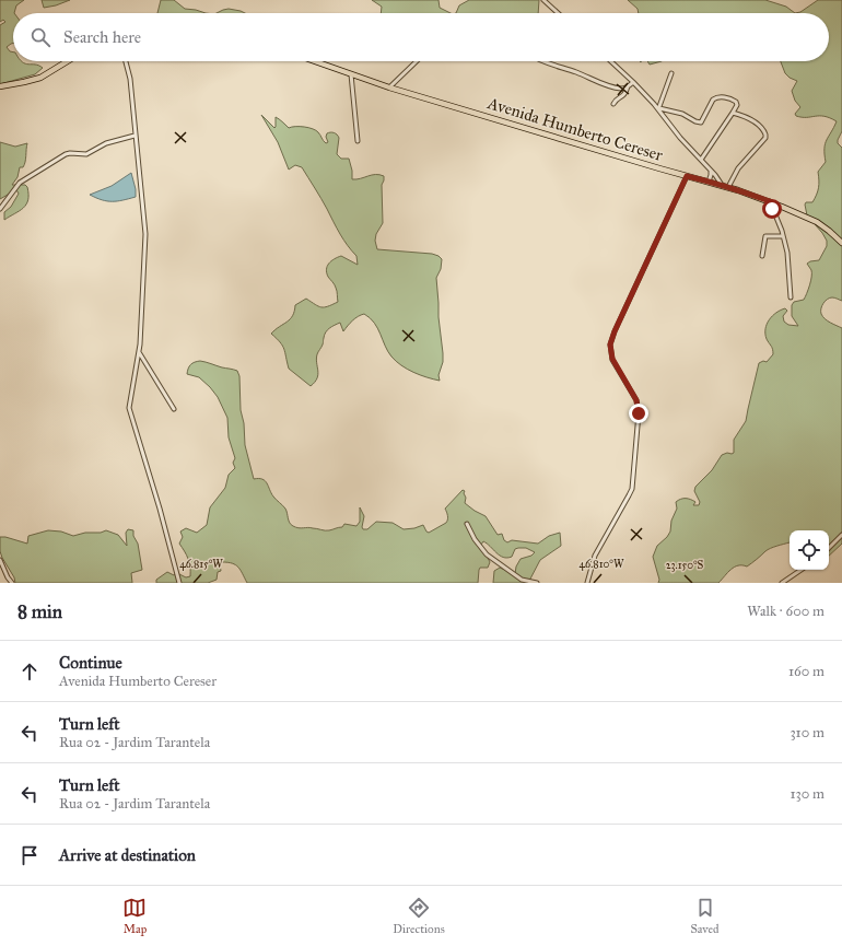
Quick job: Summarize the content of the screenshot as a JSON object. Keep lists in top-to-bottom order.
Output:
{
  "streets": {
    "main road": ["Avenida Humberto Cereser"]
  },
  "page": {
    "search": "Search here",
    "heading": ["8 min", "Walk · 600 m"],
    "list": [
      ["Continue", "Avenida Humberto Cereser", "160 m"],
      ["Turn left", "Rua 02 - Jardim Tarantela", "310 m"],
      ["Turn left", "Rua 02 - Jardim Tarantela", "130 m"],
      "Arrive at destination"
    ],
    "nav": ["Map", "Directions", "Saved"]
  },
  "coordinates": ["46.815°W", "46.810°W", "23.150°S"]
}
